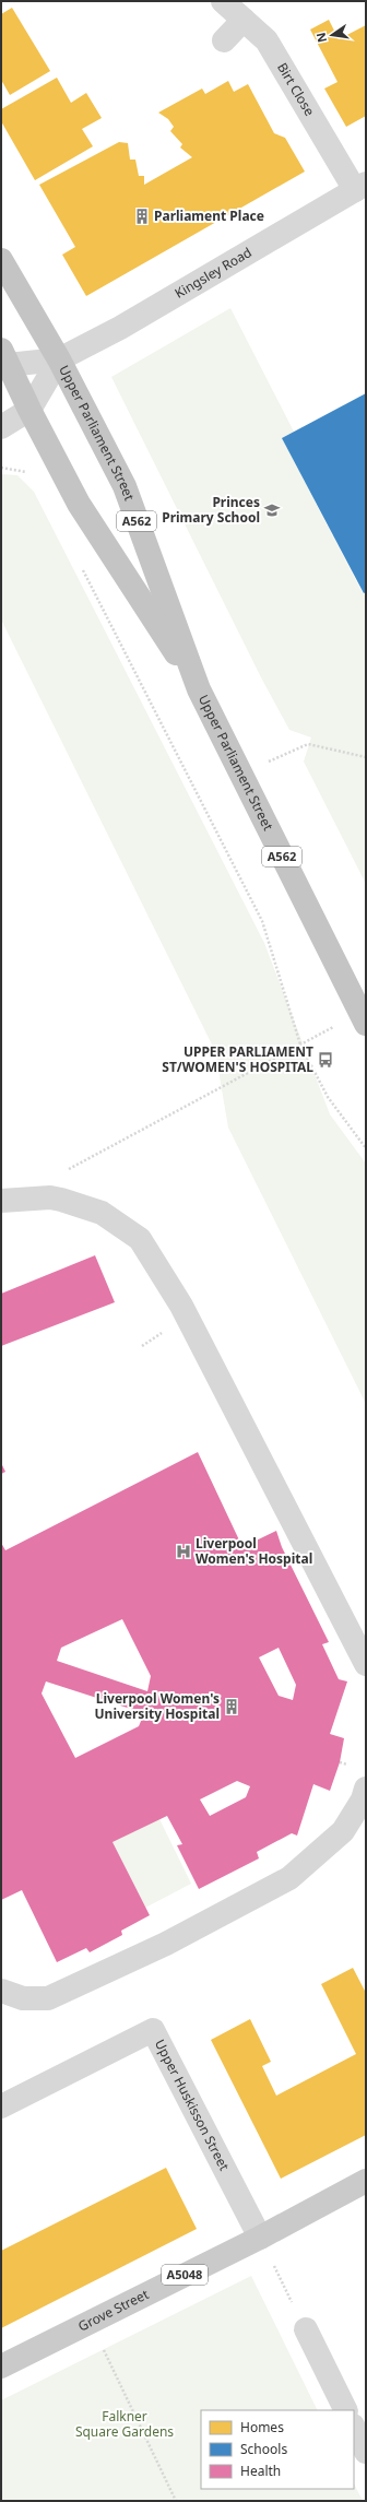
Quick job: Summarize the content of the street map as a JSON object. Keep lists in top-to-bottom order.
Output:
{
  "streets": {
    "highway": ["Upper Parliament Street", "A562"],
    "main road": ["A5048", "Grove Street"],
    "street": ["Birt Close", "Kingsley Road", "Upper Huskisson Street"]
  },
  "crossings": [
    ["Birt Close", "Kingsley Road"],
    ["Kingsley Road", "Upper Parliament Street"],
    ["Upper Huskisson Street", "Grove Street"]
  ],
  "parks": ["Falkner Square Gardens"],
  "places": {
    "building": ["Parliament Place", "Liverpool Women's University Hospital"],
    "school or university": ["Princes Primary School"],
    "bus stop": ["UPPER PARLIAMENT ST/WOMEN'S HOSPITAL"],
    "hospital": ["Liverpool Women's Hospital"]
  },
  "legend": ["Homes", "Schools", "Health"],
  "north": "left"
}
